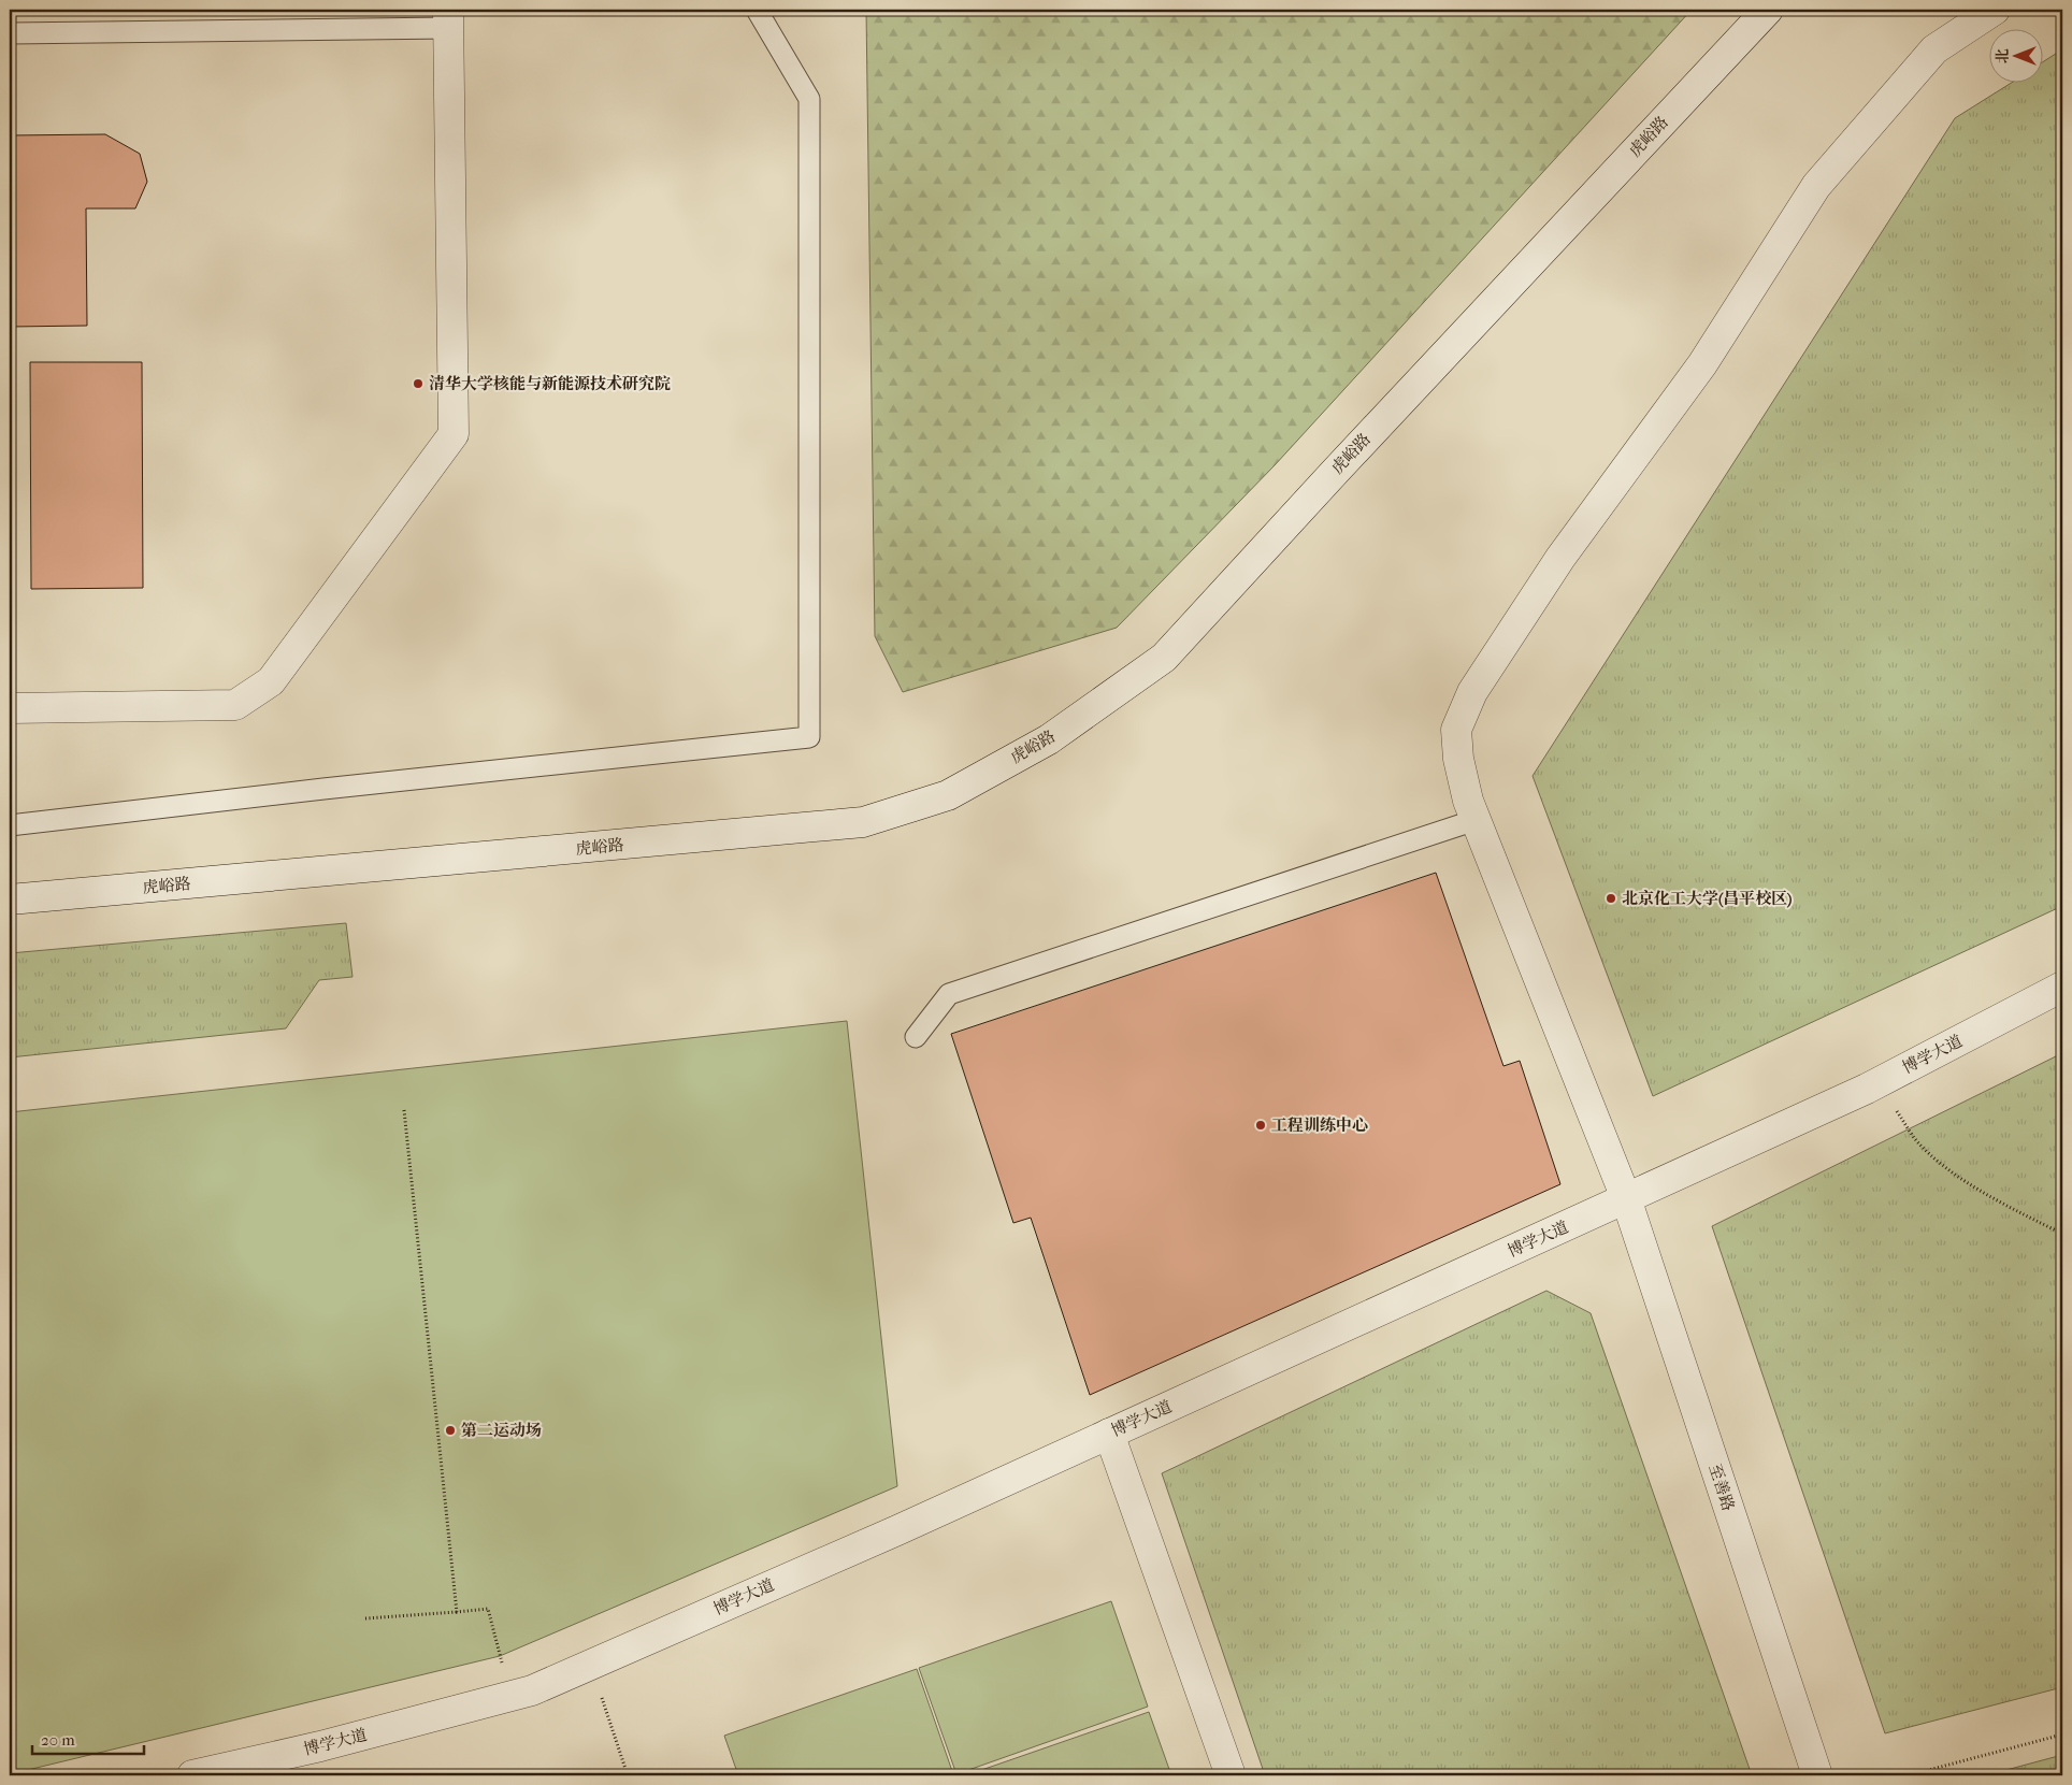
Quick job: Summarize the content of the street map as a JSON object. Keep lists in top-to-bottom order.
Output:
{
  "streets": {
    "street": ["虎峪路", "博学大道", "至善路"]
  },
  "crossings": [
    ["博学大道", "至善路"]
  ],
  "places": [
    "清华大学核能与新能源技术研究院",
    "北京化工大学(昌平校区)",
    "工程训练中心",
    "第二运动场"
  ],
  "scale_bar": "20 m",
  "north": "left"
}
